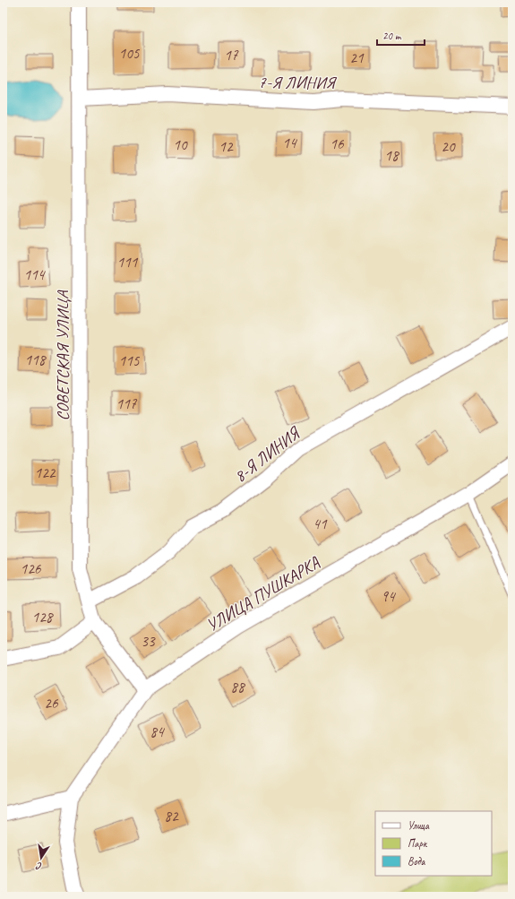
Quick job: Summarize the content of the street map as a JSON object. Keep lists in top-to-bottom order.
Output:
{
  "streets": {
    "street": [
      "7-Я ЛИНИЯ",
      "СОВЕТСКАЯ УЛИЦА",
      "8-Я ЛИНИЯ",
      "УЛИЦА ПУШКАРКА"
    ]
  },
  "crossings": [
    ["7-Я ЛИНИЯ", "СОВЕТСКАЯ УЛИЦА"],
    ["СОВЕТСКАЯ УЛИЦА", "8-Я ЛИНИЯ"],
    ["СОВЕТСКАЯ УЛИЦА", "УЛИЦА ПУШКАРКА"]
  ],
  "house_numbers": [
    "105",
    "17",
    "21",
    "14",
    "16",
    "10",
    "12",
    "20",
    "18",
    "111",
    "114",
    "118",
    "115",
    "117",
    "122",
    "41",
    "126",
    "94",
    "128",
    "33",
    "88",
    "26",
    "84",
    "82"
  ],
  "legend": ["Улица", "Парк", "Вода"],
  "scale_bar": "20 m",
  "north": "bottom"
}
